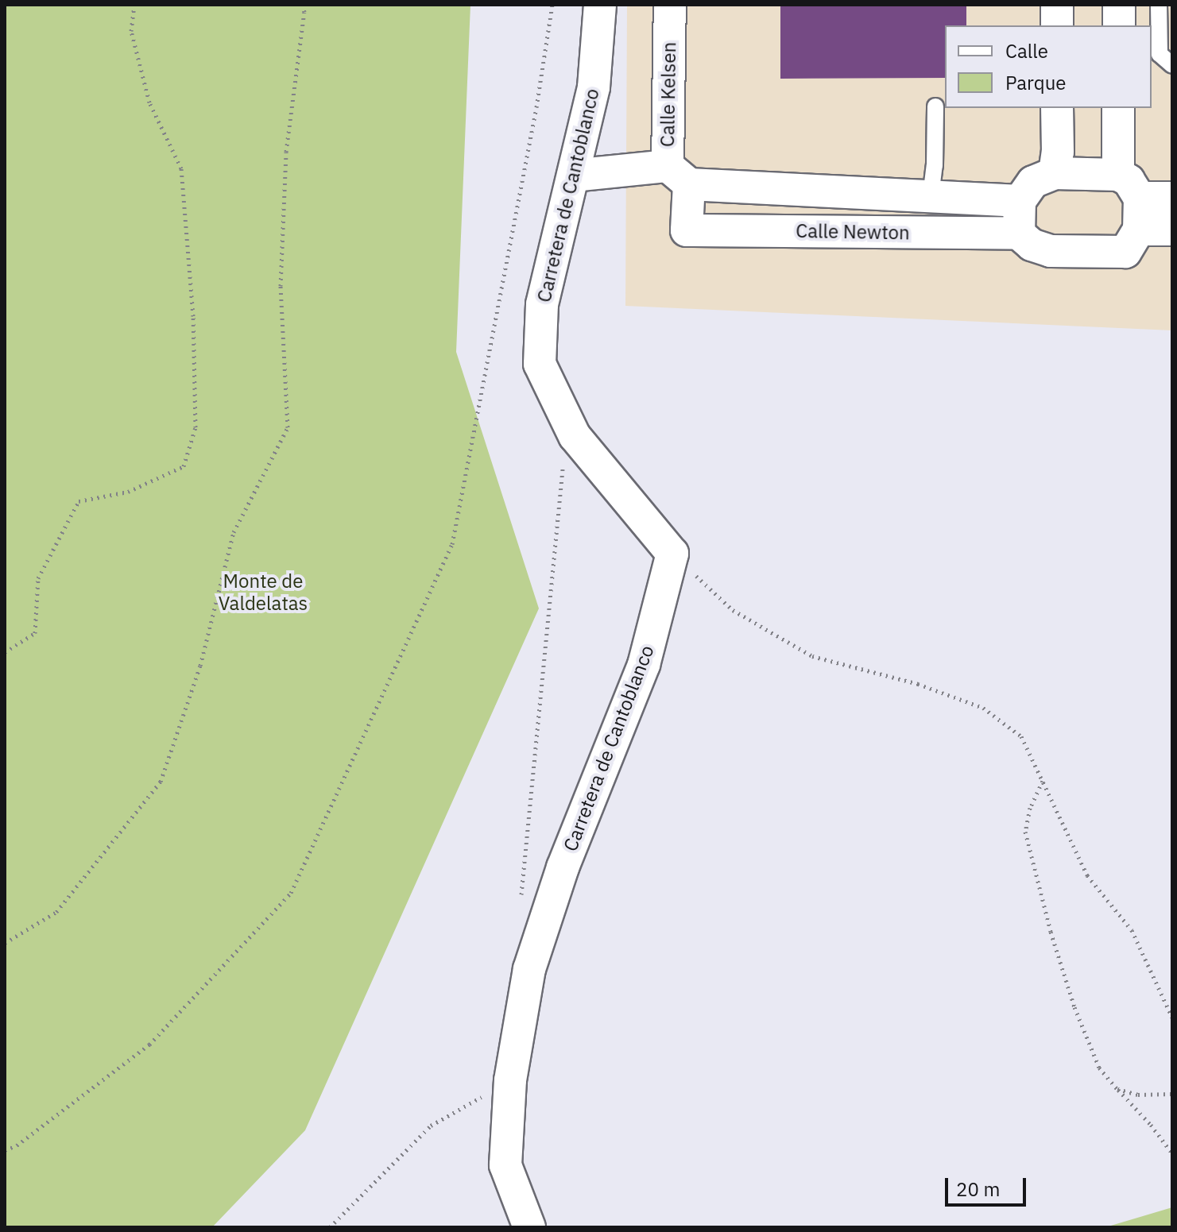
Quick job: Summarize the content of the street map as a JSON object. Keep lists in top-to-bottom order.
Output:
{
  "streets": {
    "street": ["Calle Kelsen", "Carretera de Cantoblanco", "Calle Newton"]
  },
  "crossings": [
    ["Calle Kelsen", "Carretera de Cantoblanco"],
    ["Calle Kelsen", "Calle Newton"]
  ],
  "parks": ["Monte de Valdelatas"],
  "legend": ["Calle", "Parque"],
  "scale_bar": "20 m"
}
